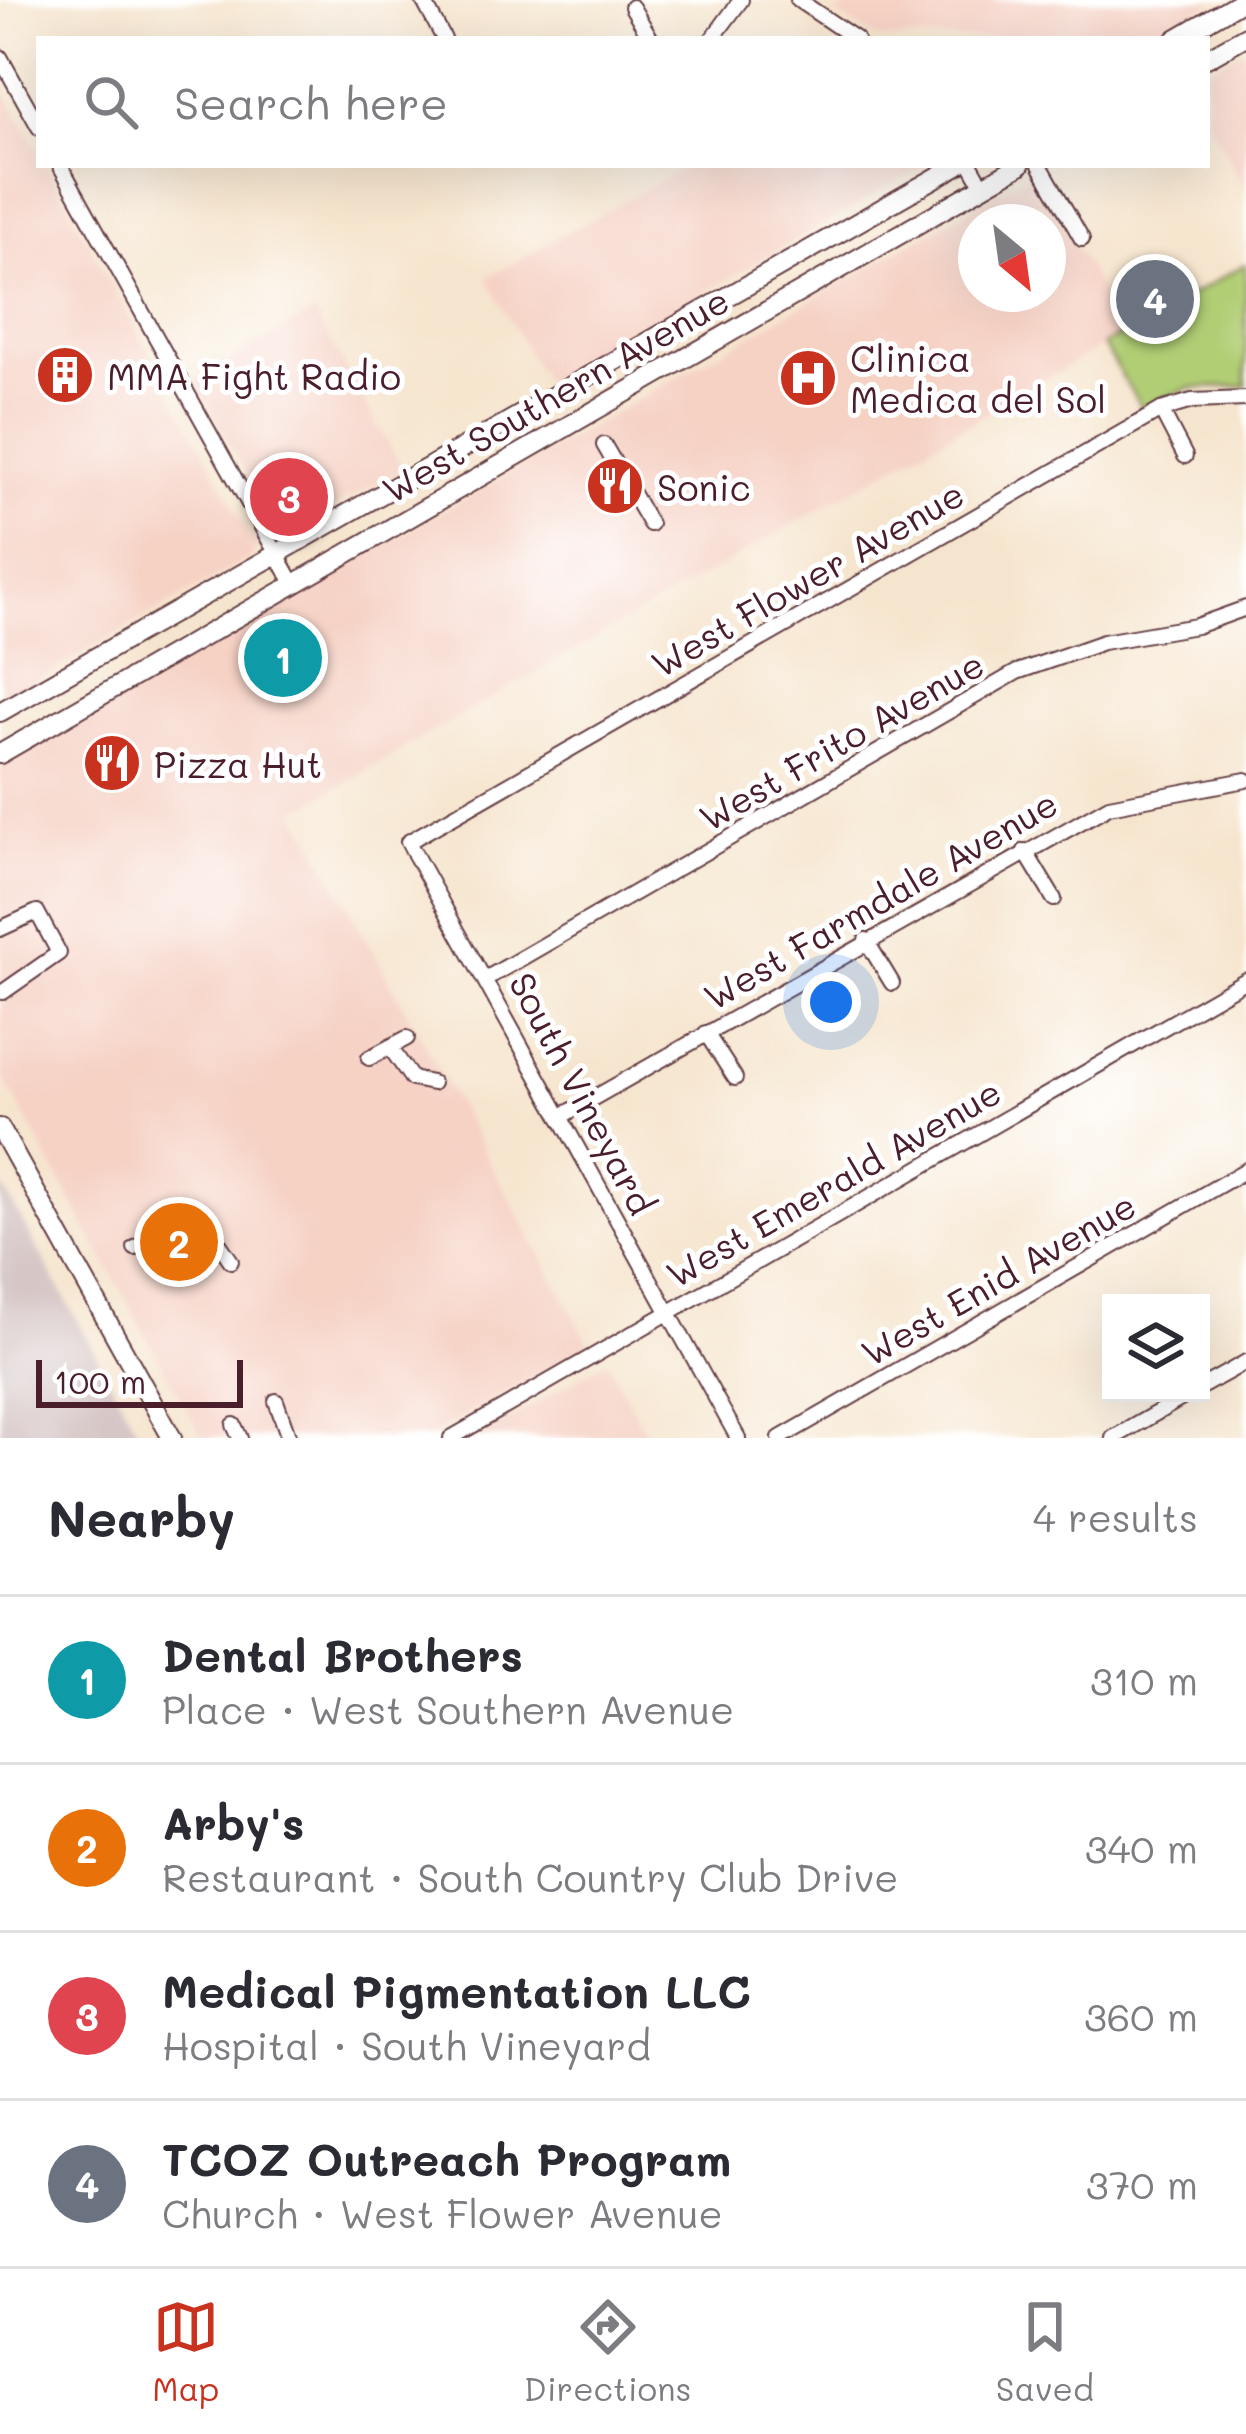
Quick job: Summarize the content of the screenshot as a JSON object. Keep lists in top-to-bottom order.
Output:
{
  "streets": {
    "main road": ["West Southern Avenue"],
    "street": [
      "West Flower Avenue",
      "West Frito Avenue",
      "West Farmdale Avenue",
      "South Vineyard",
      "West Emerald Avenue",
      "West Enid Avenue"
    ]
  },
  "crossings": [
    ["West Flower Avenue", "South Vineyard"],
    ["West Frito Avenue", "South Vineyard"],
    ["West Farmdale Avenue", "South Vineyard"],
    ["South Vineyard", "West Emerald Avenue"]
  ],
  "places": {
    "building": ["MMA Fight Radio"],
    "hospital": ["Clinica Medica del Sol"],
    "restaurant": ["Sonic", "Pizza Hut"]
  },
  "scale_bar": "100 m",
  "north": "bottom right",
  "page": {
    "search": "Search here",
    "pins": [
      "4",
      "3",
      "1",
      "2"
    ],
    "scale": "100 m",
    "heading": ["Nearby", "4 results"],
    "list": [
      {
        "mark": "1",
        "name": "Dental Brothers",
        "note": "Place · West Southern Avenue",
        "value": "310 m"
      },
      {
        "mark": "2",
        "name": "Arby's",
        "note": "Restaurant · South Country Club Drive",
        "value": "340 m"
      },
      {
        "mark": "3",
        "name": "Medical Pigmentation LLC",
        "note": "Hospital · South Vineyard",
        "value": "360 m"
      },
      {
        "mark": "4",
        "name": "TCOZ Outreach Program",
        "note": "Church · West Flower Avenue",
        "value": "370 m"
      }
    ],
    "nav": ["Map", "Directions", "Saved"]
  }
}
